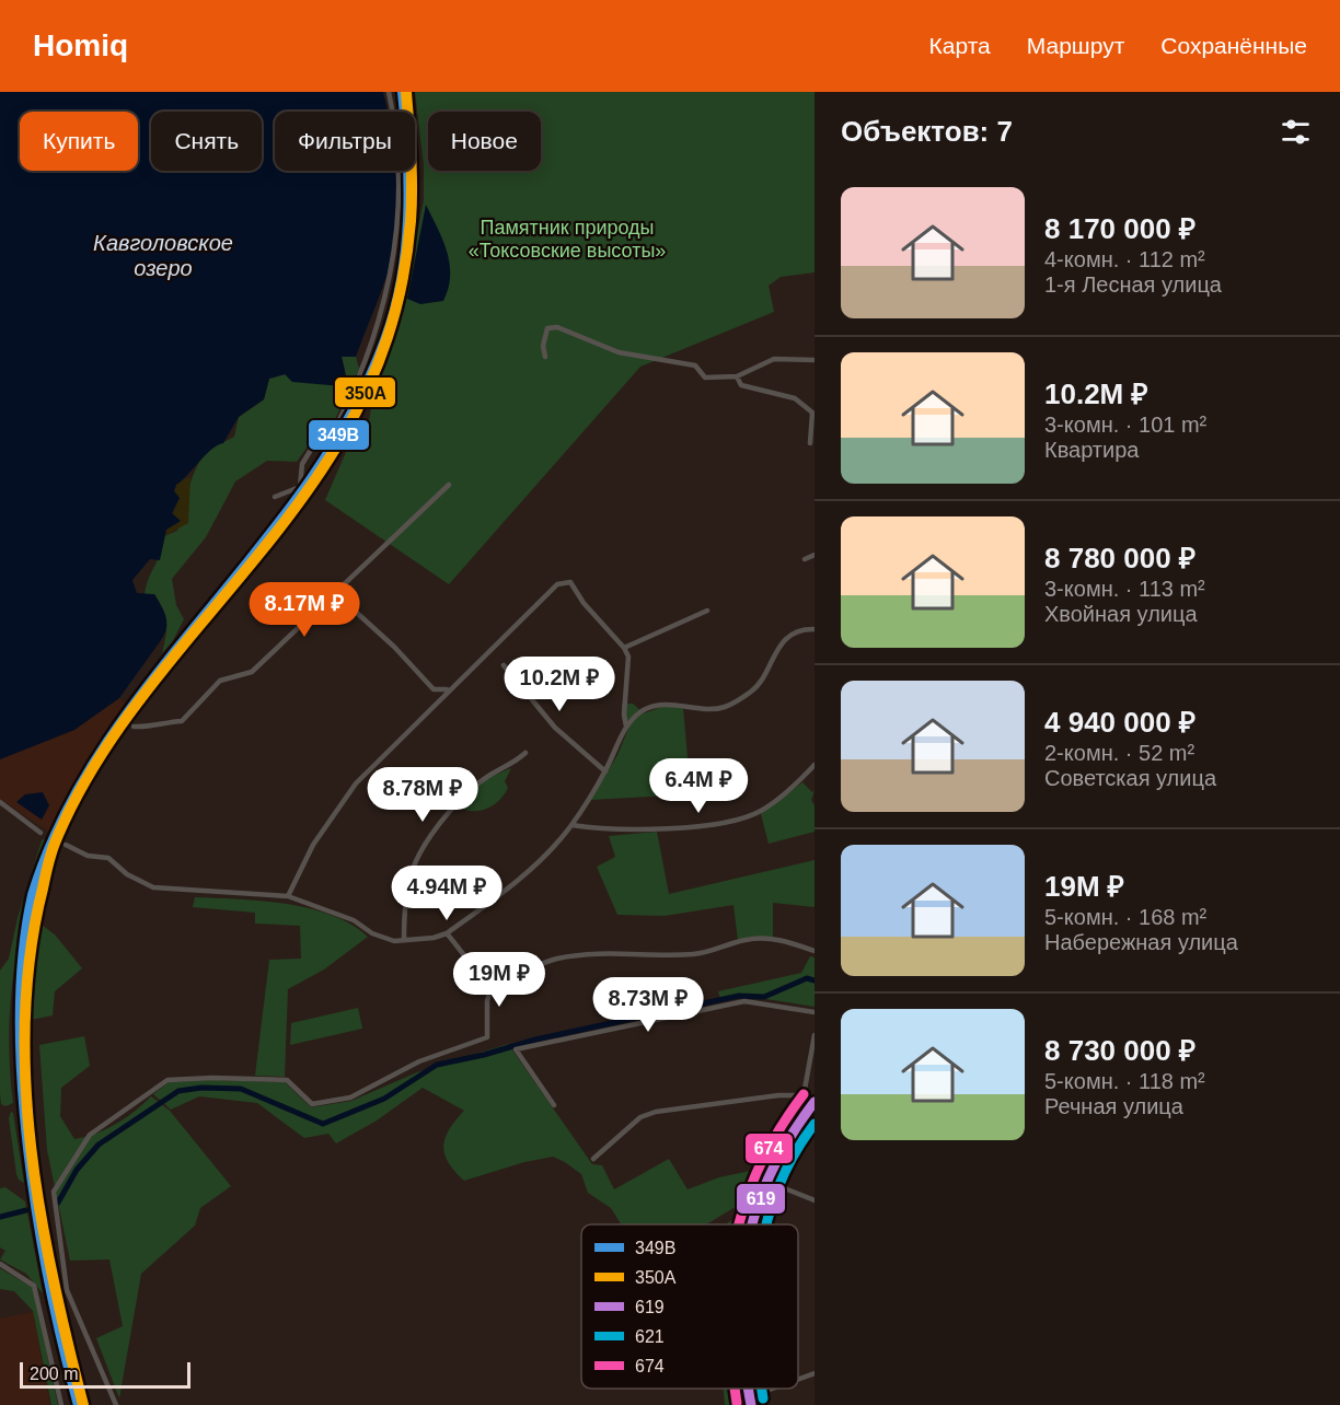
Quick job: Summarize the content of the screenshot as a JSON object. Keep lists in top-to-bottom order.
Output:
{
  "water": ["Кавголовское озеро"],
  "parks": ["Памятник природы «Токсовские высоты»"],
  "lines": [
    "transit line 349В",
    "transit line 350А",
    "transit line 674",
    "transit line 619",
    "transit line 621"
  ],
  "legend": [
    "349В",
    "350А",
    "619",
    "621",
    "674"
  ],
  "scale_bar": "200 m",
  "page": {
    "header": "Homiq",
    "nav": ["Карта", "Маршрут", "Сохранённые"],
    "heading": "Объектов: 7",
    "chip": [
      "Купить",
      "Снять",
      "Фильтры",
      "Новое"
    ],
    "list": [
      {
        "name": "8 170 000 ₽",
        "note": "4-комн. · 112 m² · 1-я Лесная улица"
      },
      {
        "name": "10.2M ₽",
        "note": "3-комн. · 101 m² · Квартира"
      },
      {
        "name": "8 780 000 ₽",
        "note": "3-комн. · 113 m² · Хвойная улица"
      },
      {
        "name": "4 940 000 ₽",
        "note": "2-комн. · 52 m² · Советская улица"
      },
      {
        "name": "19M ₽",
        "note": "5-комн. · 168 m² · Набережная улица"
      },
      {
        "name": "8 730 000 ₽",
        "note": "5-комн. · 118 m² · Речная улица"
      }
    ],
    "price": [
      "8.17M ₽",
      "10.2M ₽",
      "6.4M ₽",
      "8.78M ₽",
      "4.94M ₽",
      "19M ₽",
      "8.73M ₽"
    ],
    "scale": "200 m"
  }
}
